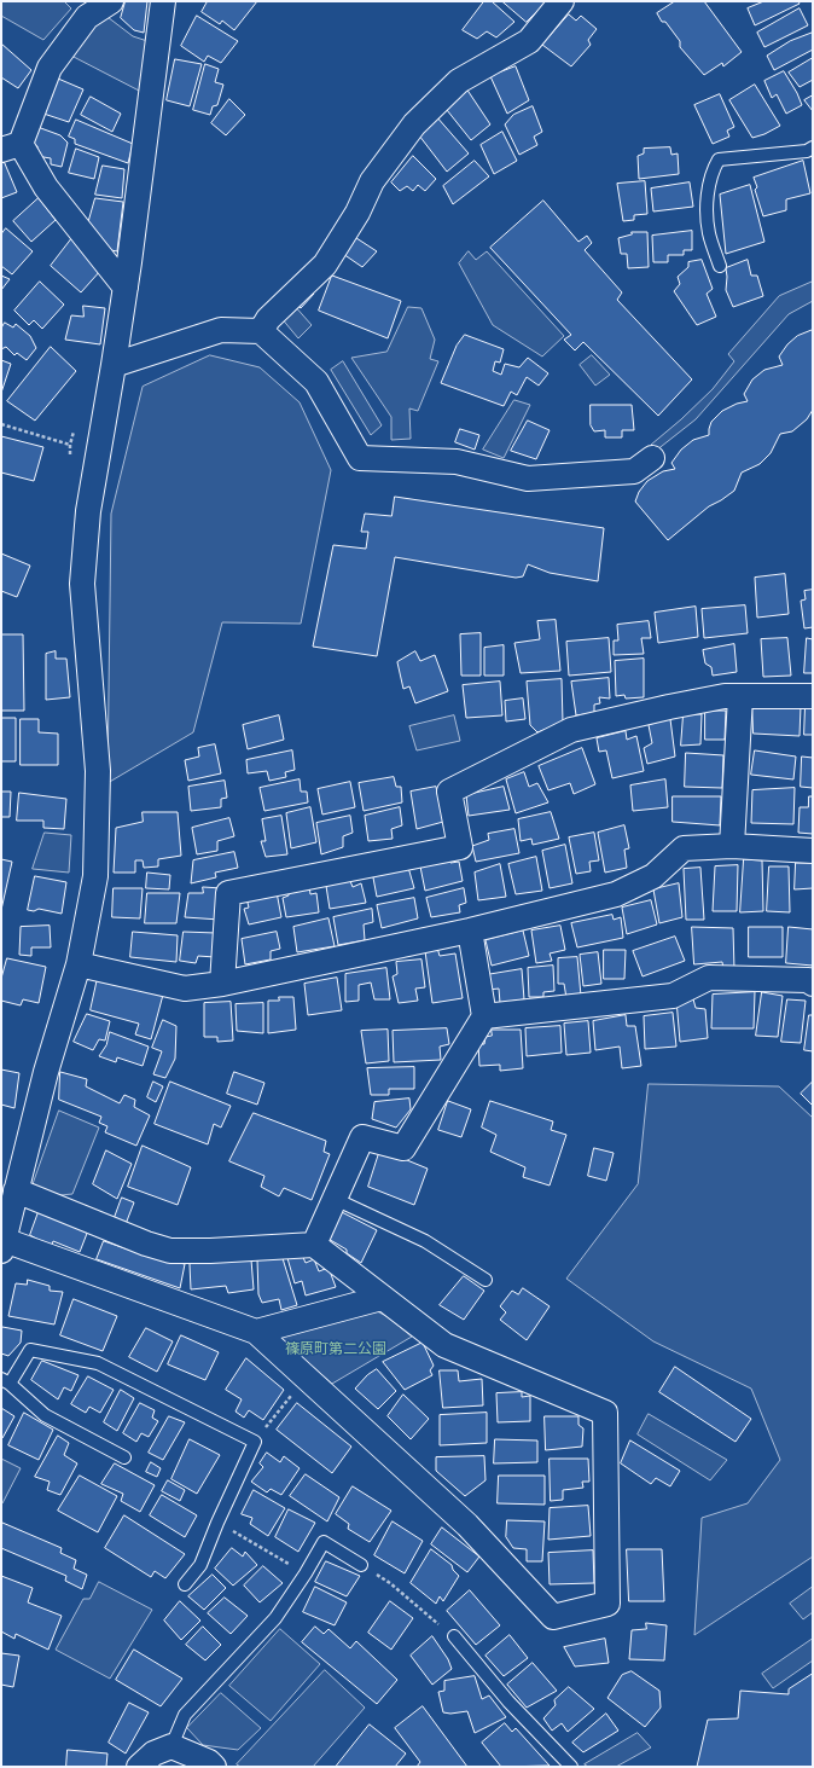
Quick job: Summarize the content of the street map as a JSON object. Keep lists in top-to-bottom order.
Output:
{
  "parks": ["篠原町第二公園"]
}
